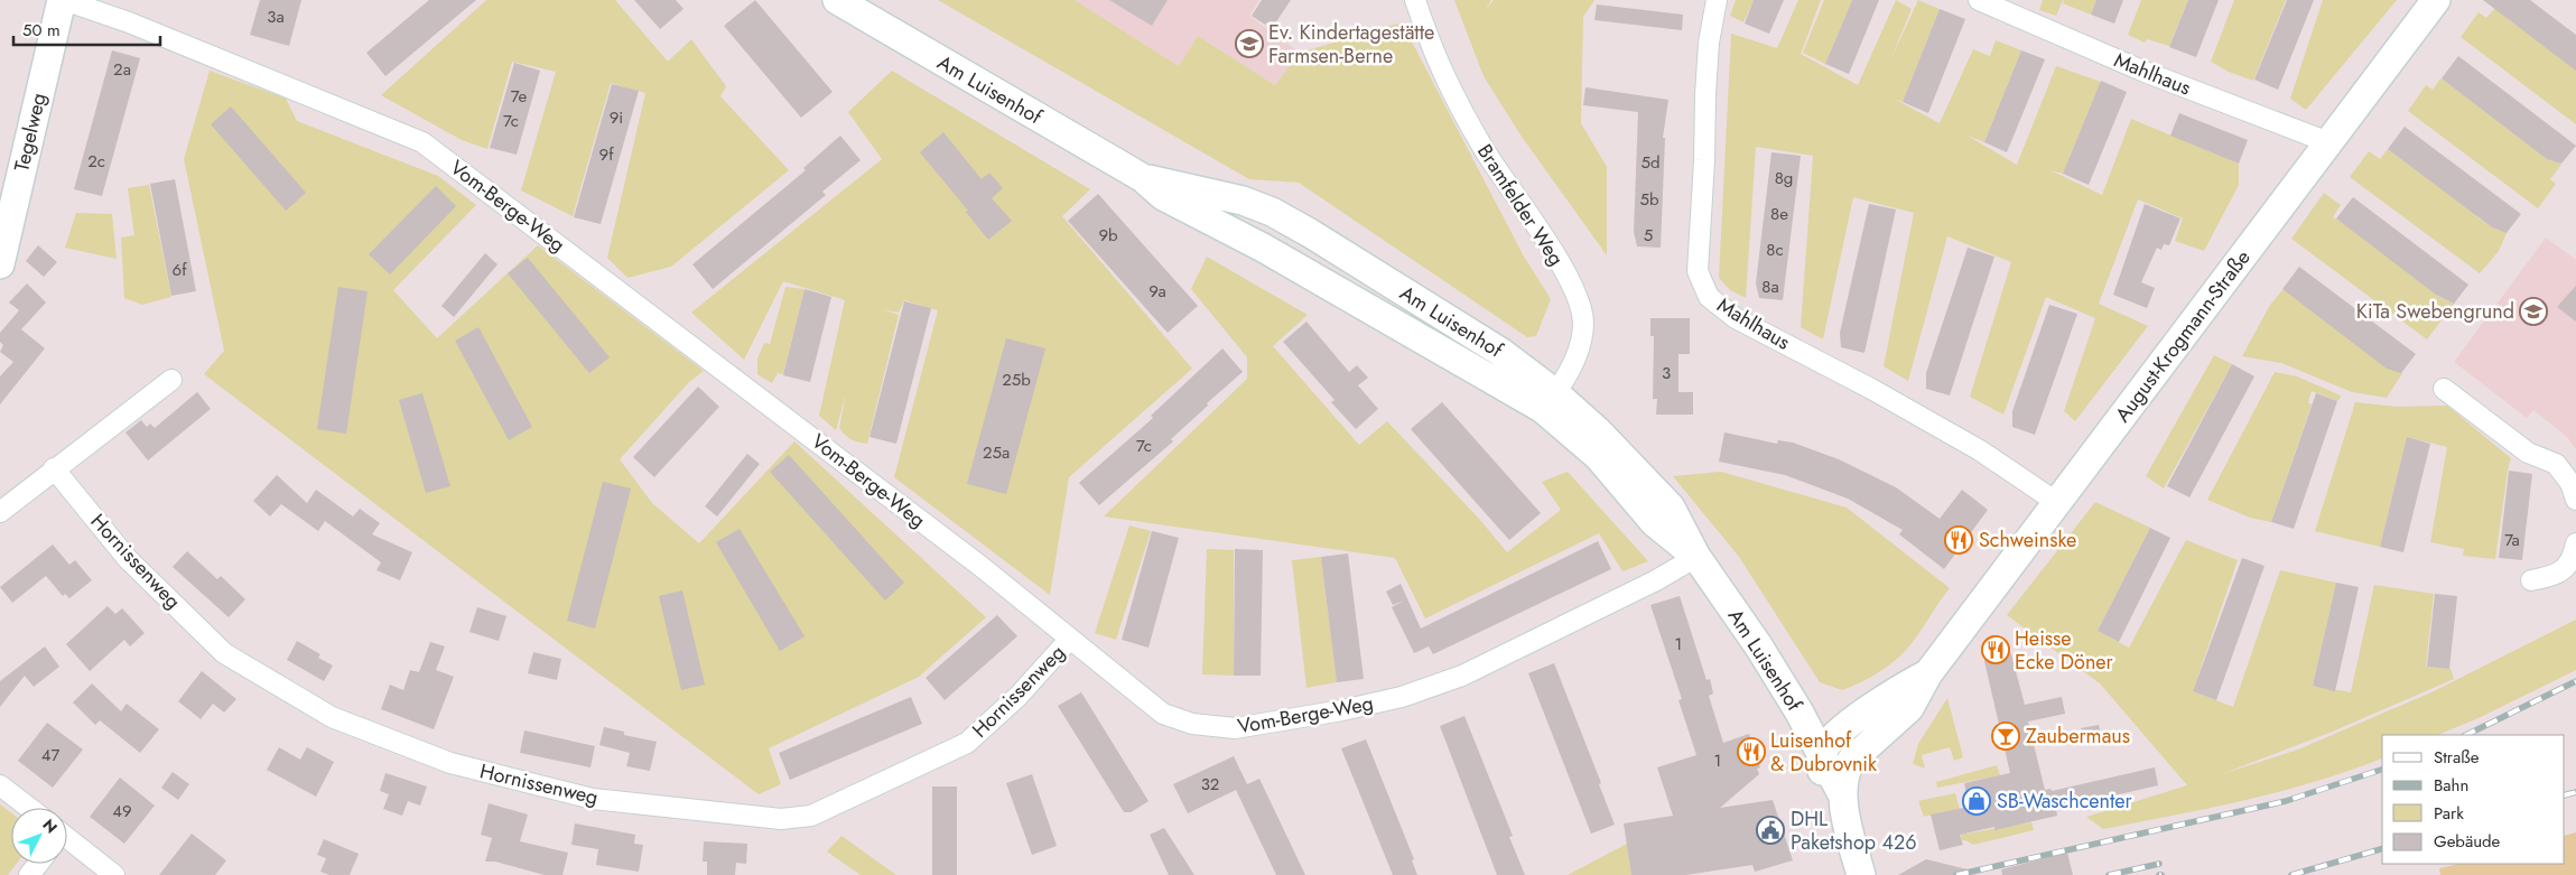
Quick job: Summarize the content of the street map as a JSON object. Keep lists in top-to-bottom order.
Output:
{
  "streets": {
    "main road": ["Am Luisenhof", "Tegelweg", "August-Krogmann-Straße"],
    "street": [
      "Mahlhaus",
      "Bramfelder Weg",
      "Vom-Berge-Weg",
      "Hornissenweg"
    ]
  },
  "crossings": [
    ["Mahlhaus", "August-Krogmann-Straße"],
    ["Am Luisenhof", "Bramfelder Weg"],
    ["Am Luisenhof", "Vom-Berge-Weg"],
    ["Am Luisenhof", "August-Krogmann-Straße"],
    ["Tegelweg", "Vom-Berge-Weg"],
    ["Vom-Berge-Weg", "Hornissenweg"]
  ],
  "places": {
    "school or university": ["Ev. Kindertagestätte Farmsen-Berne", "KiTa Swebengrund"],
    "restaurant": ["Schweinske", "Heisse Ecke Döner", "Luisenhof & Dubrovnik"],
    "bar": ["Zaubermaus"],
    "shop": ["SB-Waschcenter"],
    "public building": ["DHL Paketshop 426"]
  },
  "house_numbers": [
    "3a",
    "2a",
    "7e",
    "9i",
    "7c",
    "9f",
    "2c",
    "5d",
    "8g",
    "5b",
    "8e",
    "9b",
    "5",
    "8c",
    "6f",
    "8a",
    "9a",
    "3",
    "25b",
    "7c",
    "25a",
    "7a",
    "1",
    "47",
    "1",
    "32",
    "49"
  ],
  "legend": [
    "Straße",
    "Bahn",
    "Park",
    "Gebäude"
  ],
  "scale_bar": "50 m",
  "north": "top right"
}
